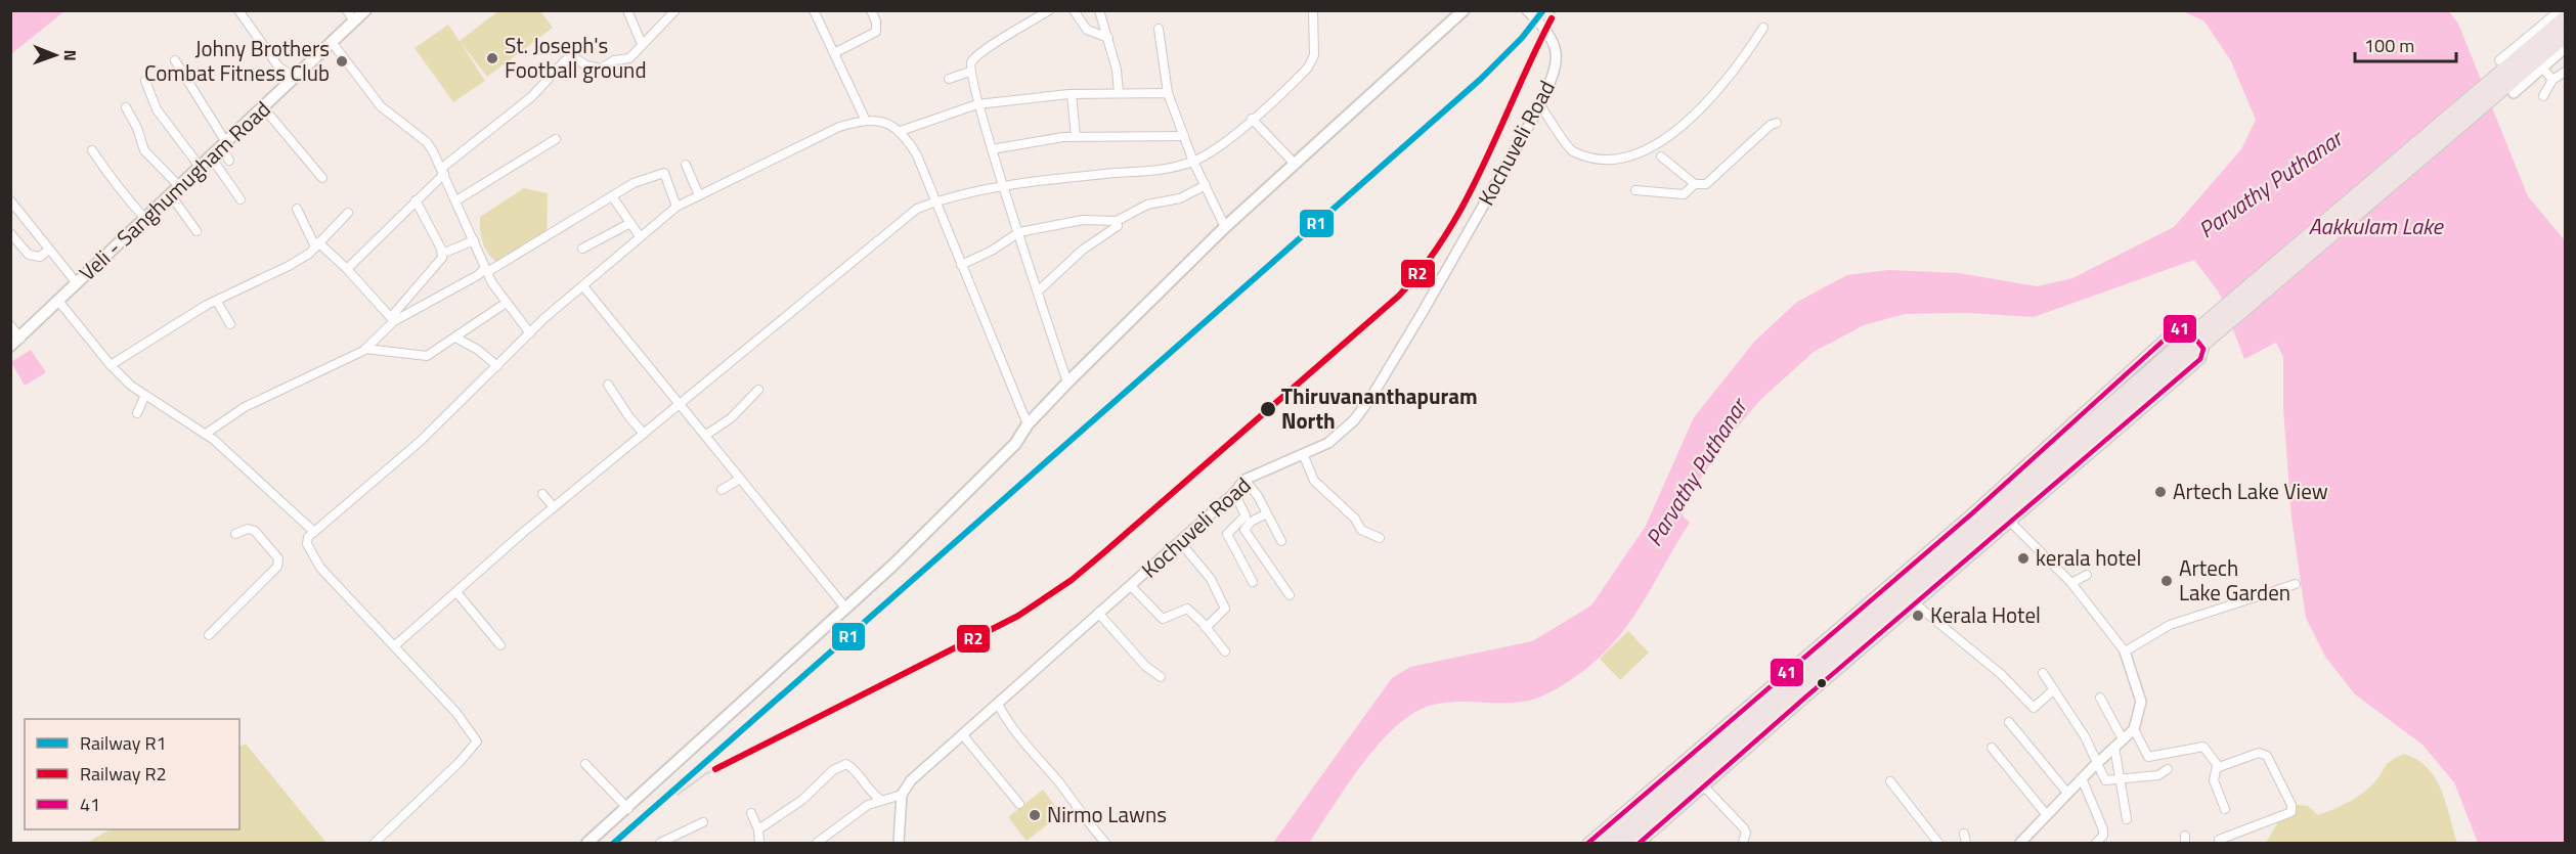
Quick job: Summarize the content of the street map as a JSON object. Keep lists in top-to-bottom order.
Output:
{
  "streets": {
    "main road": ["Veli - Sanghumugham Road"],
    "street": ["Kochuveli Road"]
  },
  "water": ["Parvathy Puthanar", "Aakkulam Lake"],
  "places": [
    "St. Joseph's Football ground",
    "Johny Brothers Combat Fitness Club",
    "Thiruvananthapuram North",
    "Artech Lake View",
    "kerala hotel",
    "Artech Lake Garden",
    "Kerala Hotel",
    "Nirmo Lawns"
  ],
  "lines": ["rail line R1", "rail line R2", "transit line 41"],
  "legend": ["Railway R1", "Railway R2", "41"],
  "scale_bar": "100 m",
  "north": "right"
}
